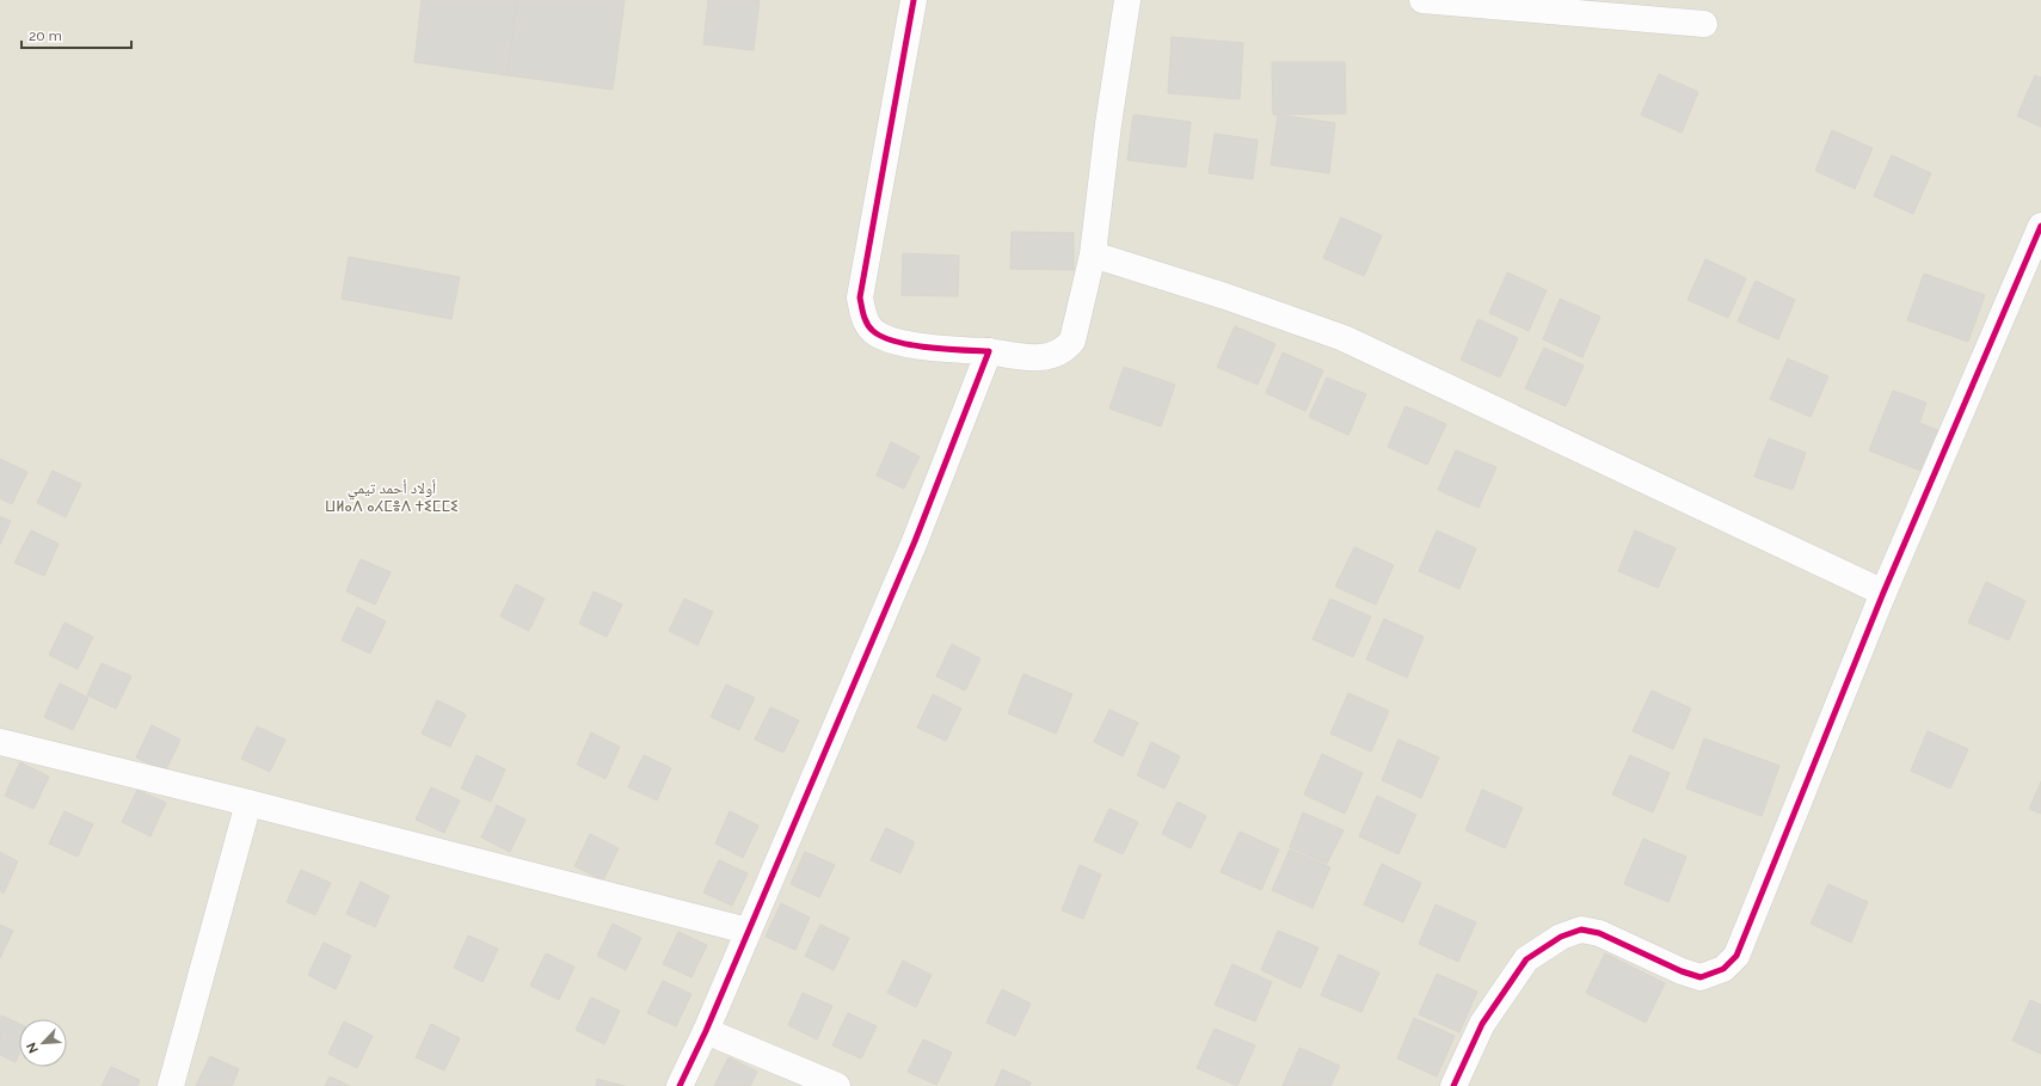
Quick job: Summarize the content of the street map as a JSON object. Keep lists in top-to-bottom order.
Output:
{
  "districts": ["أولاد أحمد تيمي ⵡⵍⴰⴷ ⴰⵃⵎⴻⴷ ⵜⵉⵎⵎⵉ"],
  "scale_bar": "20 m",
  "north": "bottom left"
}
